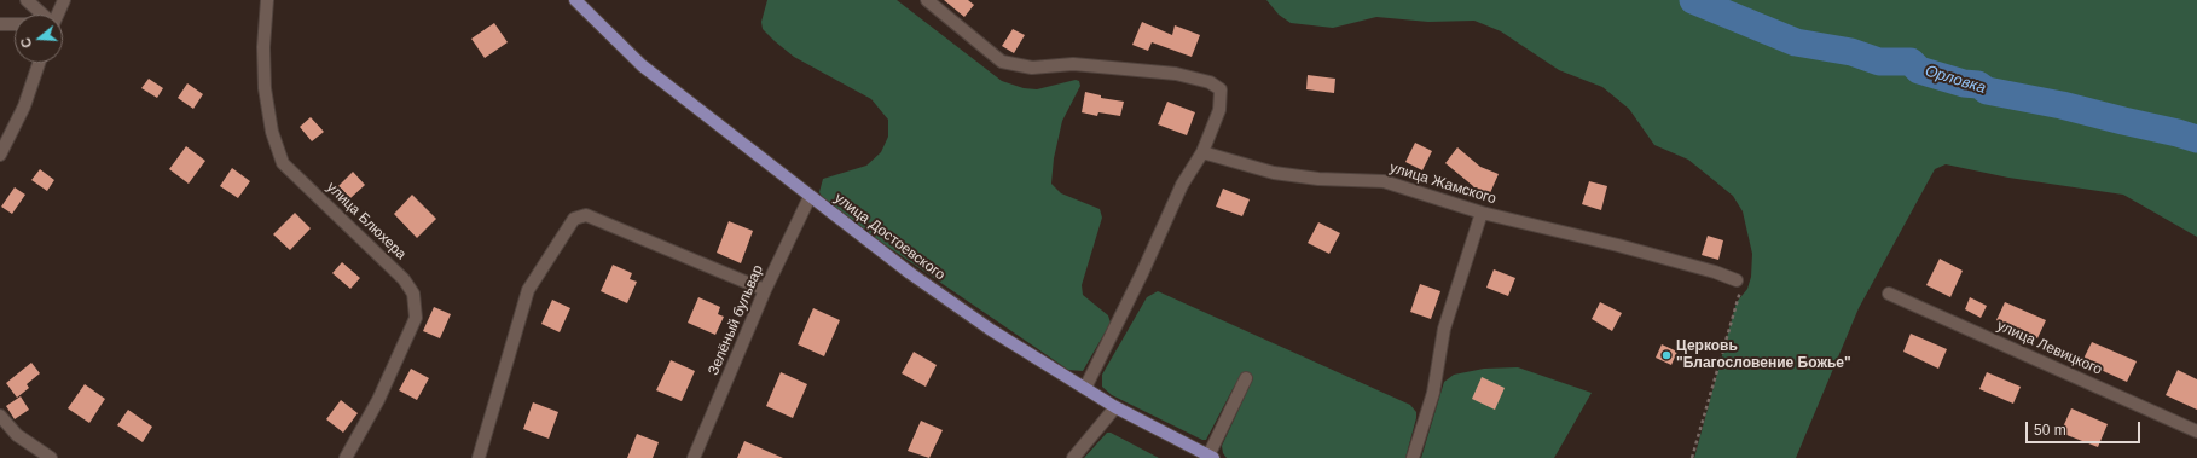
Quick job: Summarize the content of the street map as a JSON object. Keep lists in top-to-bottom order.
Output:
{
  "streets": {
    "main road": ["улица Достоевского"],
    "street": [
      "улица Жамского",
      "улица Блюхера",
      "Зелёный бульвар",
      "улица Левицкого"
    ]
  },
  "crossings": [
    ["улица Достоевского", "Зелёный бульвар"]
  ],
  "water": ["Орловка"],
  "places": ["Церковь \"Благословение Божье\""],
  "scale_bar": "50 m",
  "north": "left"
}
